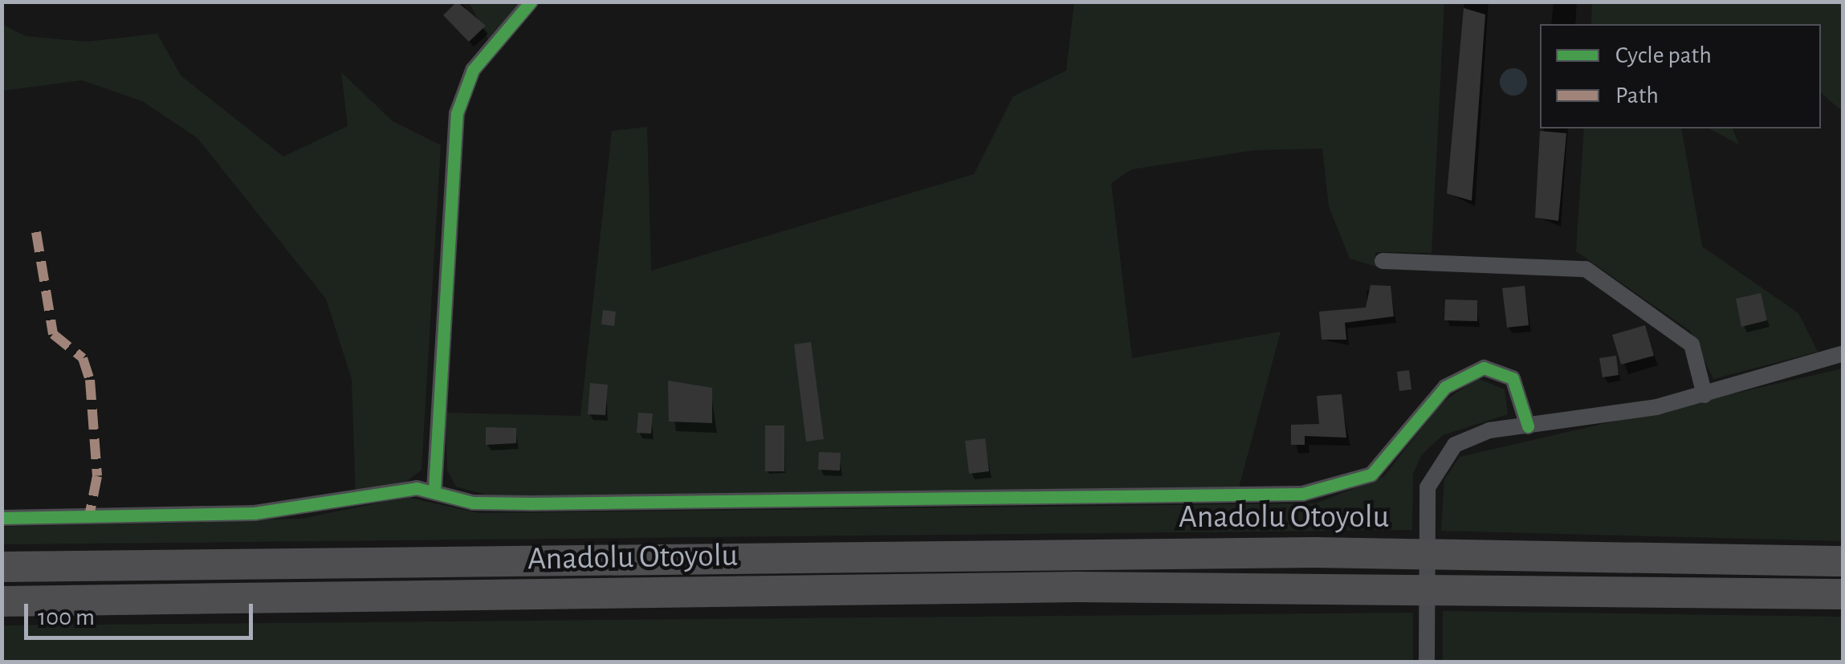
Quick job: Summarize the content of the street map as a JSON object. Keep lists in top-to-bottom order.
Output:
{
  "streets": {
    "highway": ["Anadolu Otoyolu"]
  },
  "legend": ["Cycle path", "Path"],
  "scale_bar": "100 m"
}
